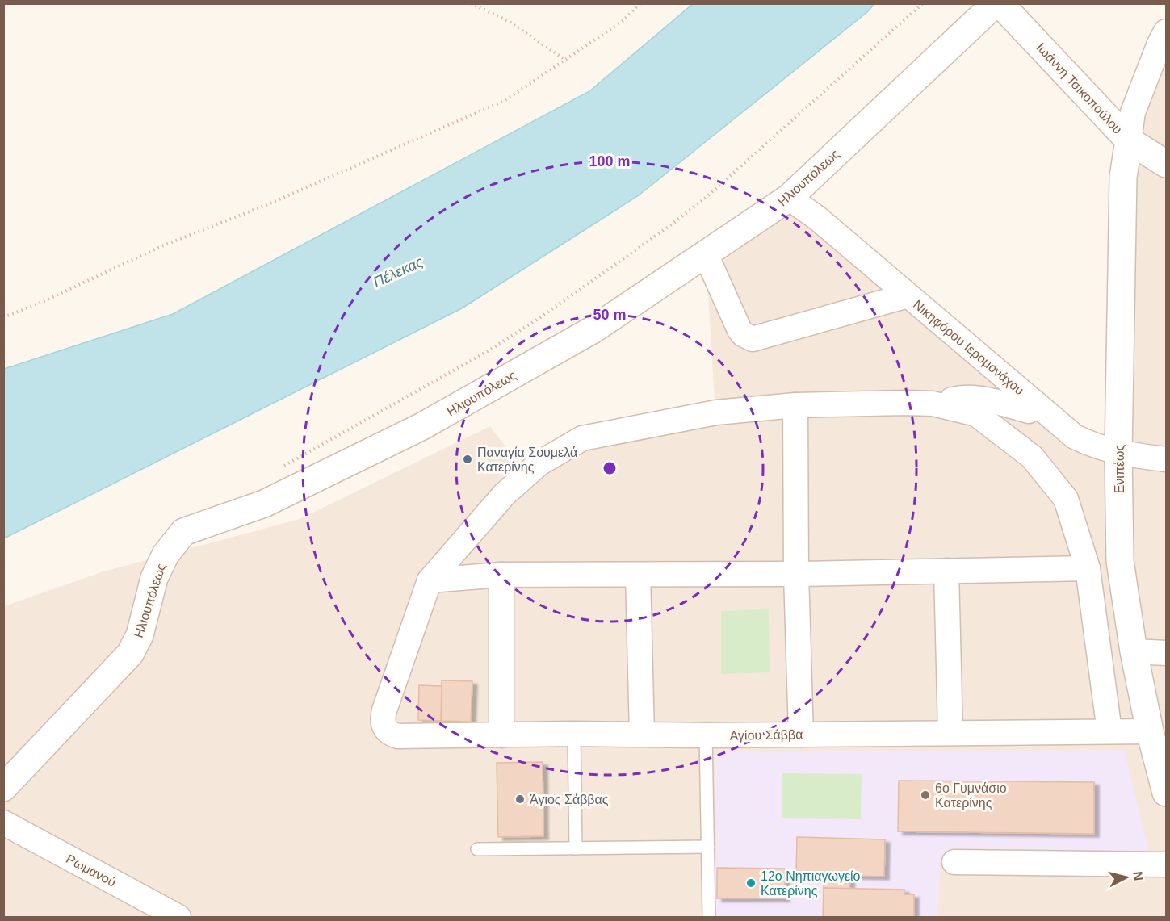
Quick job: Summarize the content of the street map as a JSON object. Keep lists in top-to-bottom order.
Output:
{
  "streets": {
    "street": [
      "Ιωάννη Τσικοπούλου",
      "Ηλιουπόλεως",
      "Νικηφόρου Ιερομονάχου",
      "Ενιπέως",
      "Αγίου Σάββα",
      "Ρωμανού"
    ]
  },
  "crossings": [
    ["Ιωάννη Τσικοπούλου", "Ενιπέως"],
    ["Ηλιουπόλεως", "Νικηφόρου Ιερομονάχου"],
    ["Νικηφόρου Ιερομονάχου", "Ενιπέως"],
    ["Ενιπέως", "Αγίου Σάββα"]
  ],
  "water": ["Πέλεκας"],
  "places": [
    "Παναγία Σουμελά Κατερίνης",
    "6ο Γυμνάσιο Κατερίνης",
    "Άγιος Σάββας",
    "12ο Νηπιαγωγείο Κατερίνης"
  ],
  "north": "right",
  "rings": ["100 m", "50 m"]
}
